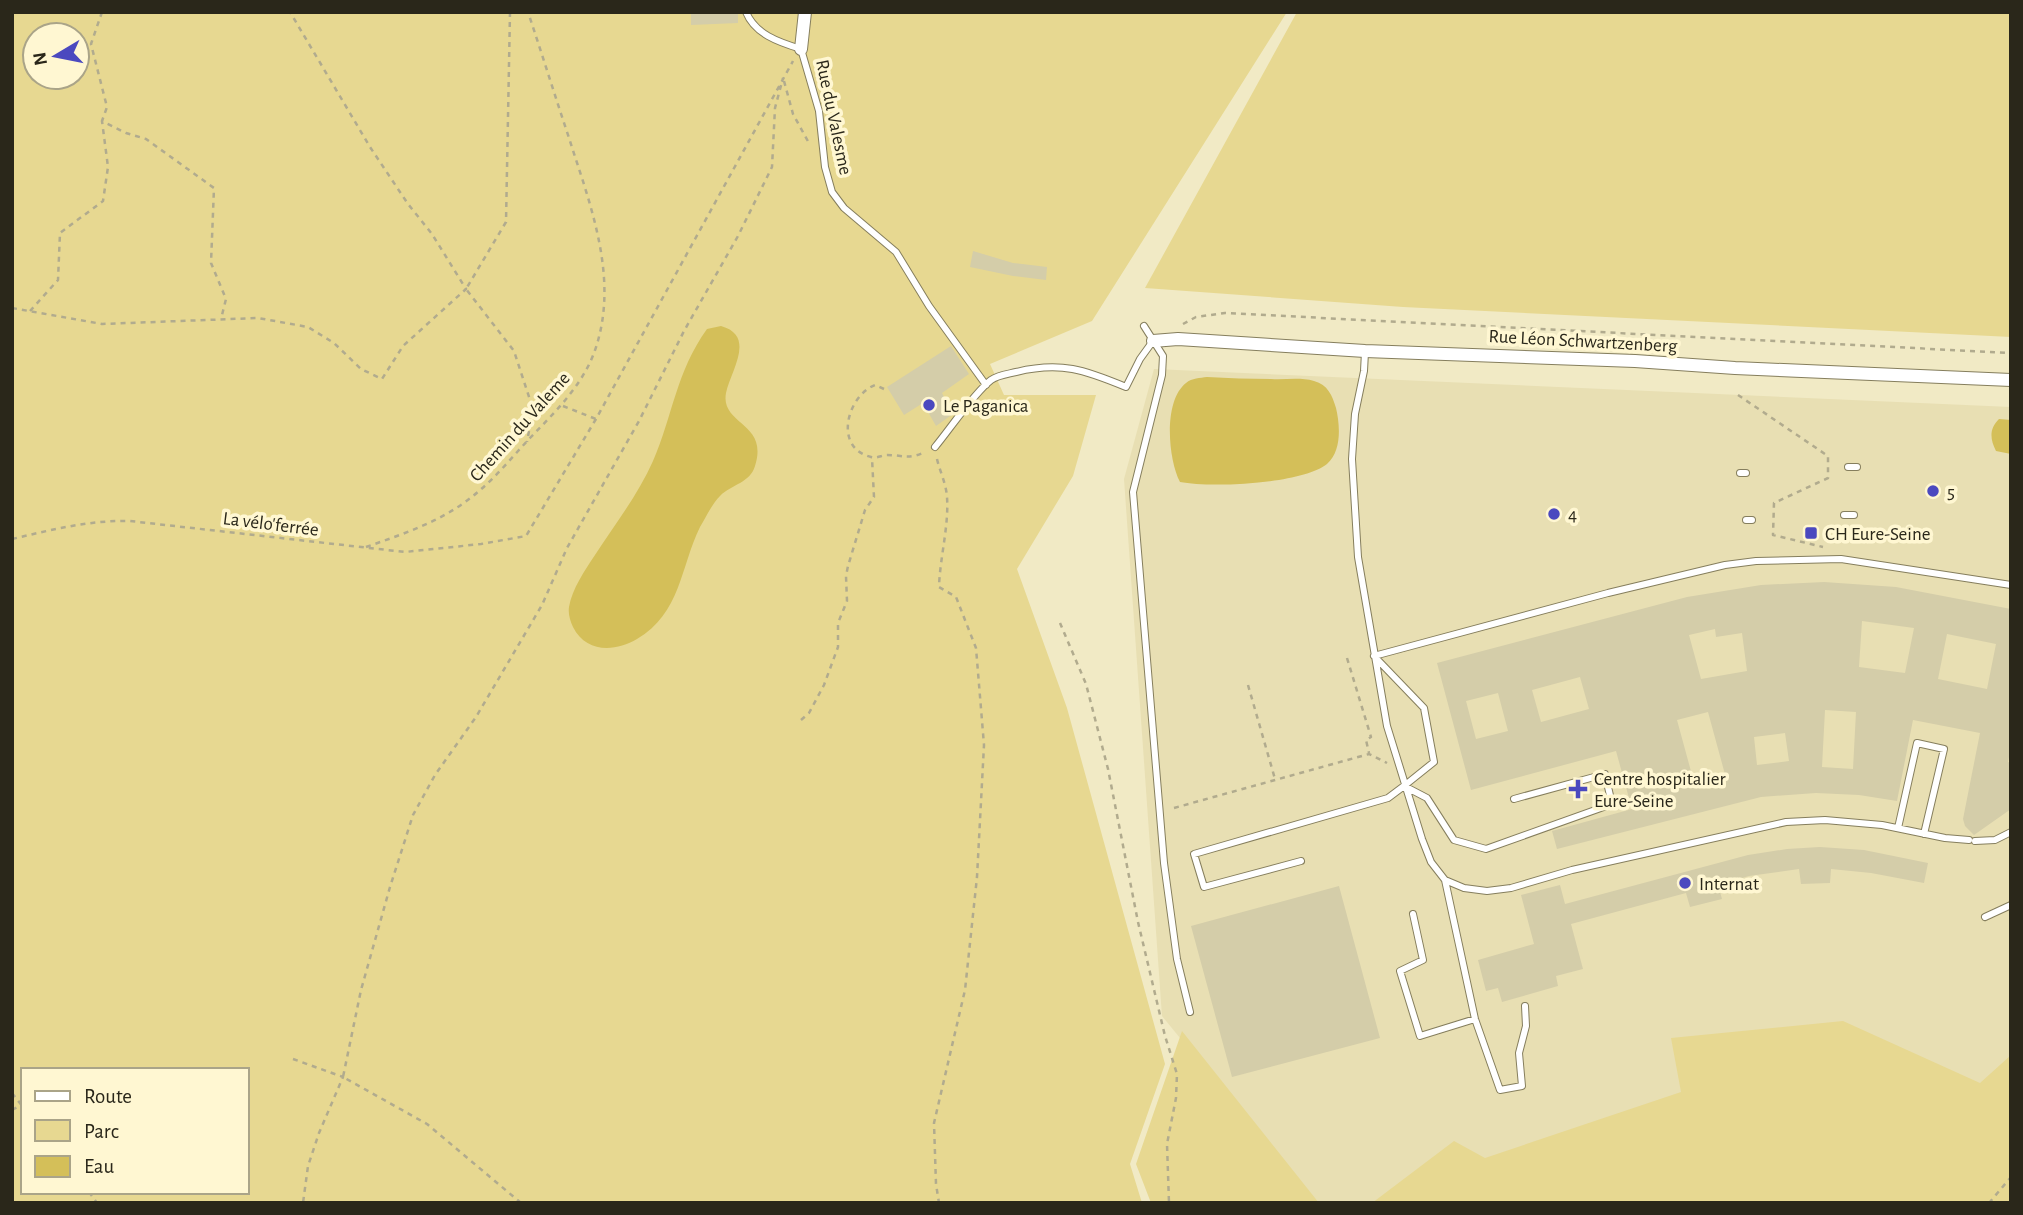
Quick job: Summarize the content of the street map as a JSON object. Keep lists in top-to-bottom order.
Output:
{
  "streets": {
    "street": ["Rue du Valesme", "Rue Léon Schwartzenberg"],
    "path": ["Chemin du Valeme", "La vélo'ferrée"]
  },
  "crossings": [
    ["Chemin du Valeme", "La vélo'ferrée"]
  ],
  "places": {
    "other": [
      "Le Paganica",
      "5",
      "4",
      "Internat"
    ],
    "transit": ["CH Eure-Seine"],
    "health": ["Centre hospitalier Eure-Seine"]
  },
  "legend": ["Route", "Parc", "Eau"],
  "north": "left"
}
